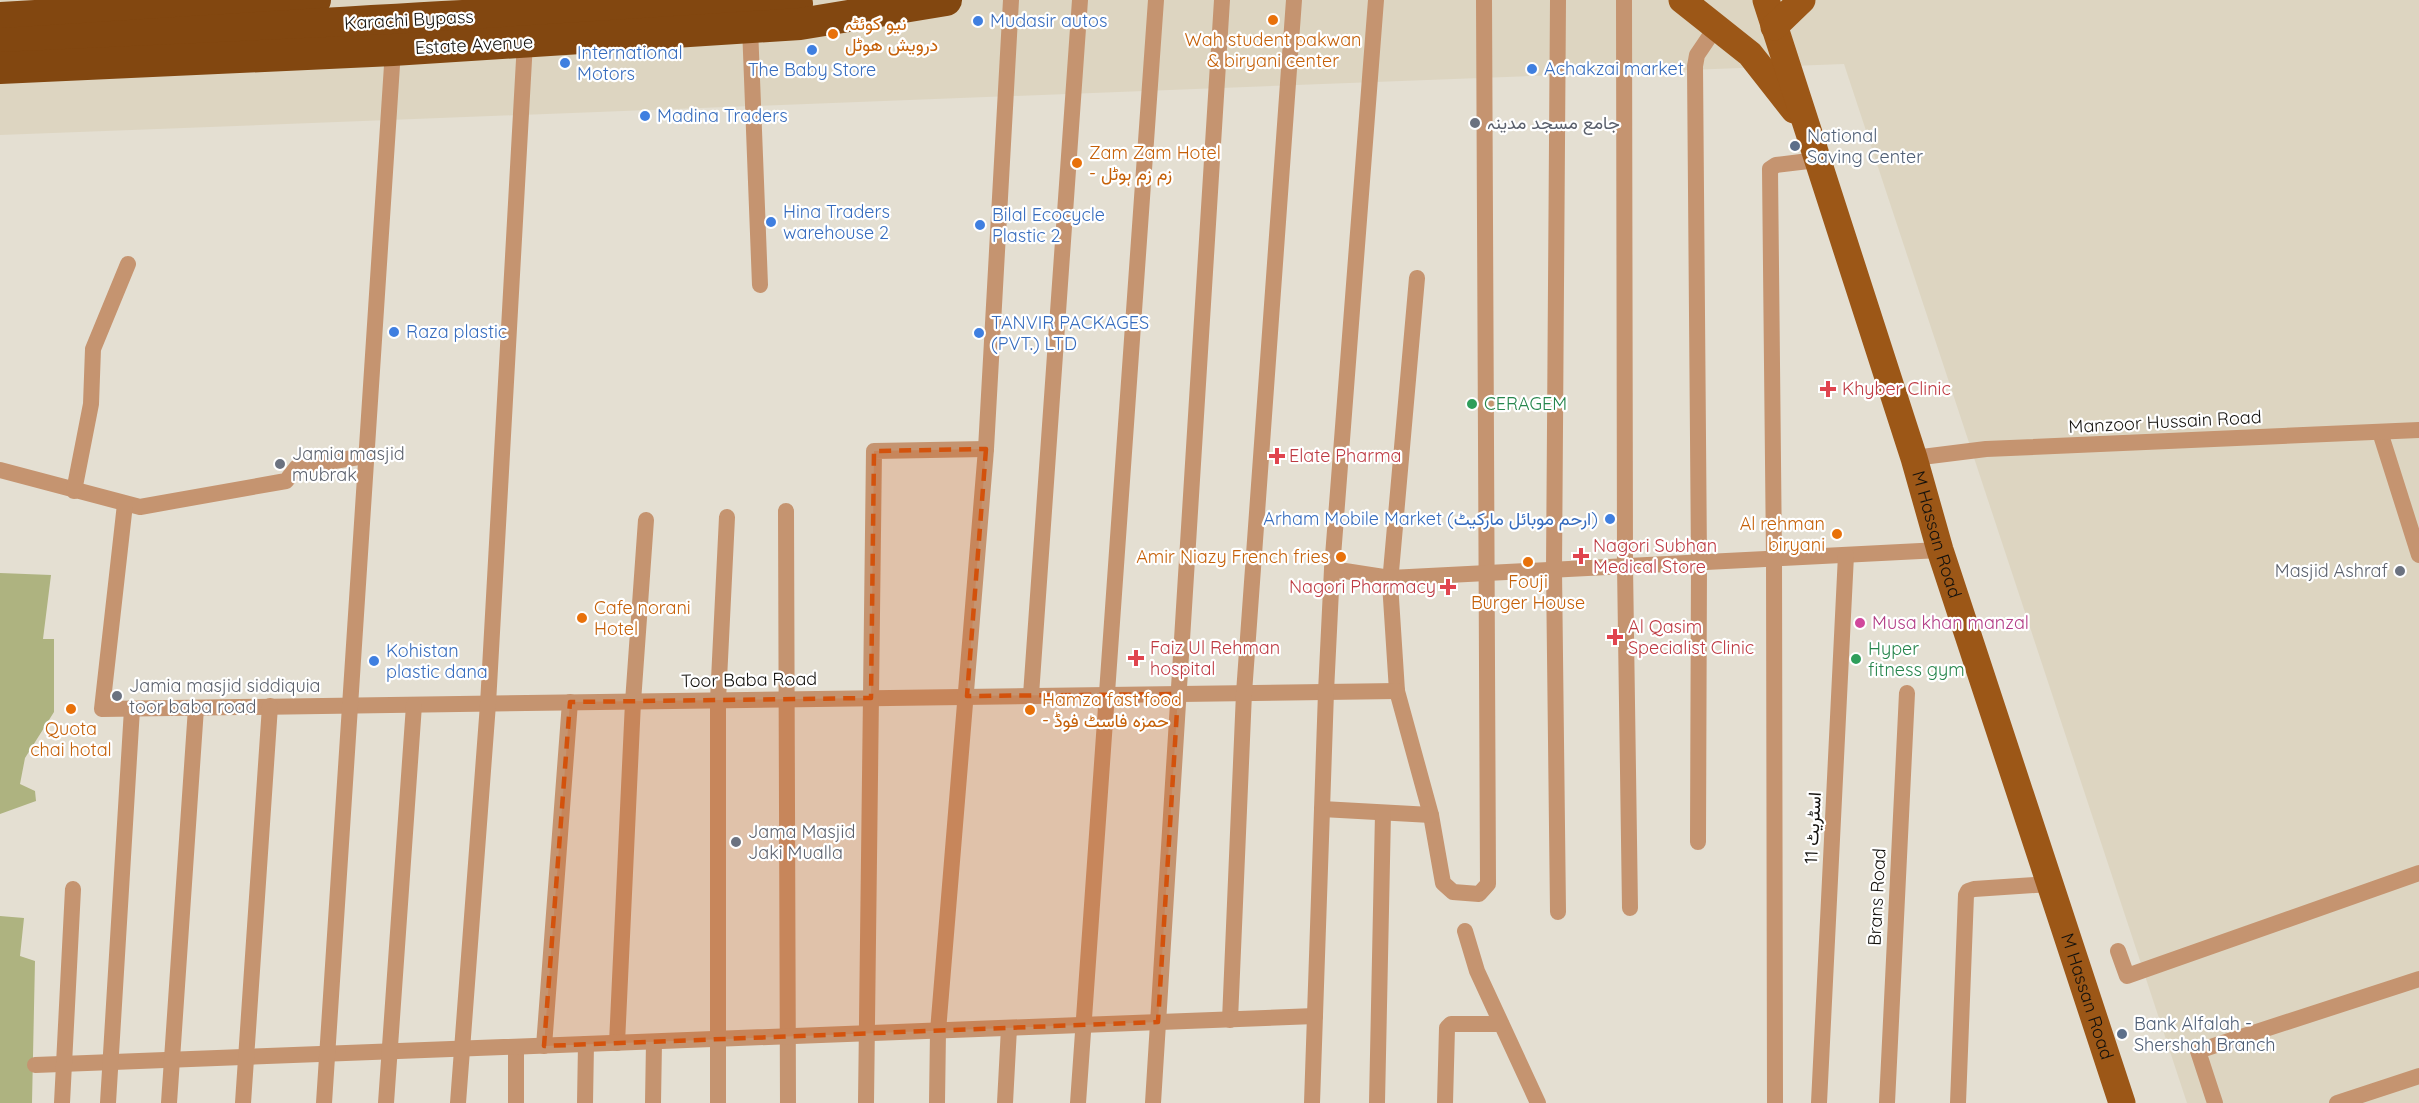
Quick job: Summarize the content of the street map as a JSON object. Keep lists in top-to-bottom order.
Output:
{
  "streets": {
    "highway": ["Karachi Bypass", "Estate Avenue"],
    "main road": ["M Hassan Road"],
    "street": [
      "Manzoor Hussain Road",
      "Toor Baba Road",
      "اسٹریٹ 11",
      "Brans Road"
    ]
  },
  "crossings": [
    ["Manzoor Hussain Road", "M Hassan Road"]
  ],
  "places": {
    "other": [
      "Wah student pakwan & biryani center",
      "Mudasir autos",
      "نیو کوئٹہ درویش ھوٹل",
      "The Baby Store",
      "International Motors",
      "Achakzai market",
      "Madina Traders",
      "جامع مسجد مدینہ",
      "National Saving Center",
      "Zam Zam Hotel - زم زم ہوٹل",
      "Hina Traders warehouse 2",
      "Bilal Ecocycle Plastic 2",
      "Raza plastic",
      "TANVIR PACKAGES (PVT.) LTD",
      "CERAGEM",
      "Jamia masjid mubrak",
      "Arham Mobile Market (ارحم موبائل مارکیٹ)",
      "Al rehman biryani",
      "Amir Niazy French fries",
      "Fouji Burger House",
      "Masjid Ashraf",
      "Cafe norani Hotel",
      "Musa khan manzal",
      "Hyper fitness gym",
      "Kohistan plastic dana",
      "Jamia masjid siddiquia toor baba road",
      "Quota chai hotal",
      "Hamza fast food - حمزہ فاسٹ فوڈ",
      "Jama Masjid Jaki Mualla",
      "Bank Alfalah - Shershah Branch"
    ],
    "health": [
      "Khyber Clinic",
      "Elate Pharma",
      "Nagori Subhan Medical Store",
      "Nagori Pharmacy",
      "Al Qasim Specialist Clinic",
      "Faiz Ul Rehman hospital"
    ]
  }
}
